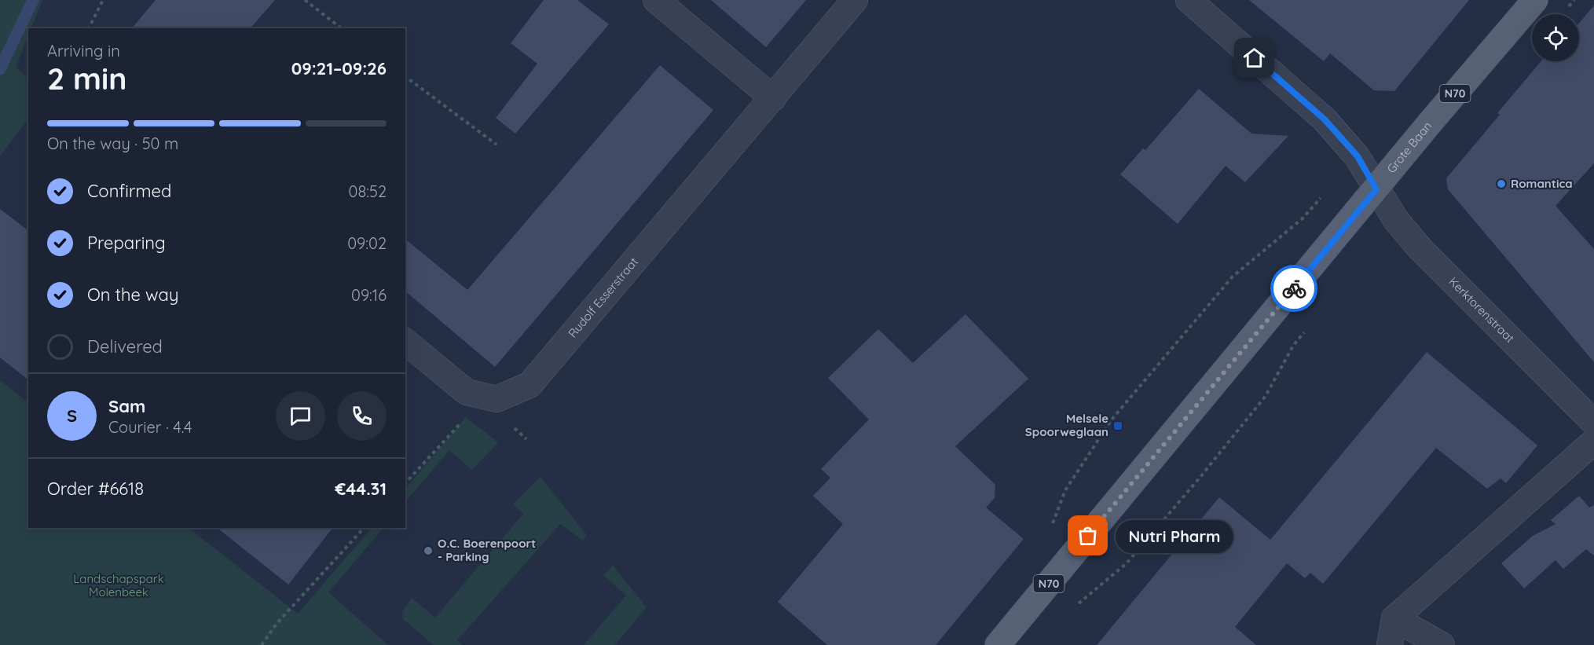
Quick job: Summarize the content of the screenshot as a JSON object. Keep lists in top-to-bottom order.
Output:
{
  "streets": {
    "main road": ["N70", "Grote Baan"],
    "street": ["Rudolf Esserstraat", "Kerktorenstraat"]
  },
  "crossings": [
    ["Grote Baan", "Kerktorenstraat"]
  ],
  "parks": ["Landschapspark Molenbeek"],
  "places": {
    "other": ["Romantica", "Nutri Pharm", "O.C. Boerenpoort - Parking"],
    "transit": ["Melsele Spoorweglaan"]
  },
  "page": {
    "heading": ["2 min", "Arriving in", "09:21–09:26"],
    "panel": [
      "Sam",
      "Courier · 4.4",
      "Order #6618",
      "€44.31"
    ],
    "bar": "On the way · 50 m",
    "list": [
      ["Confirmed", "08:52"],
      ["Preparing", "09:02"],
      ["On the way", "09:16"],
      "Delivered"
    ],
    "round": "S",
    "bubble": "Nutri Pharm"
  }
}
